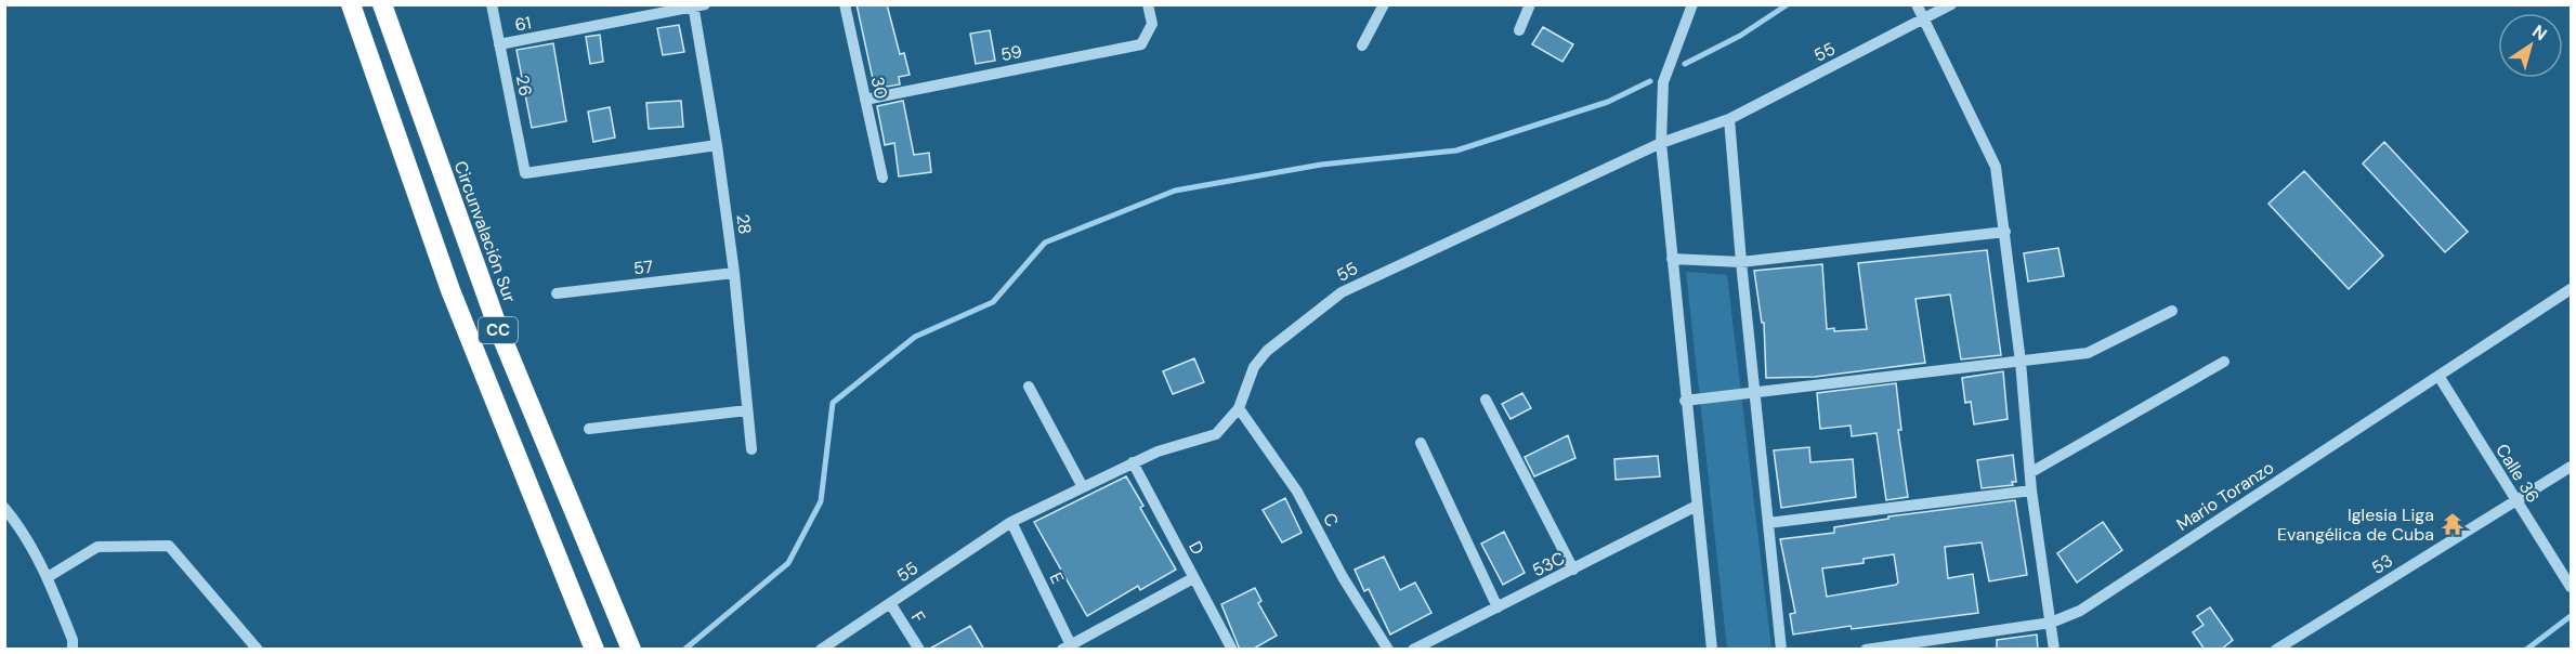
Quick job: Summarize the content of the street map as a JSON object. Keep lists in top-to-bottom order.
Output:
{
  "streets": {
    "highway": ["Circunvalación Sur", "CC"],
    "street": [
      "61",
      "55",
      "59",
      "26",
      "30",
      "28",
      "57",
      "Calle 36",
      "Mario Toranzo",
      "C",
      "D",
      "53C",
      "53",
      "E",
      "F"
    ]
  },
  "crossings": [
    ["61", "26"],
    ["61", "28"],
    ["55", "C"],
    ["55", "D"],
    ["55", "E"],
    ["55", "F"],
    ["59", "30"],
    ["26", "28"],
    ["28", "57"],
    ["Calle 36", "Mario Toranzo"],
    ["Calle 36", "53"]
  ],
  "places": {
    "temple": ["Iglesia Liga Evangélica de Cuba"]
  },
  "north": "top right"
}
